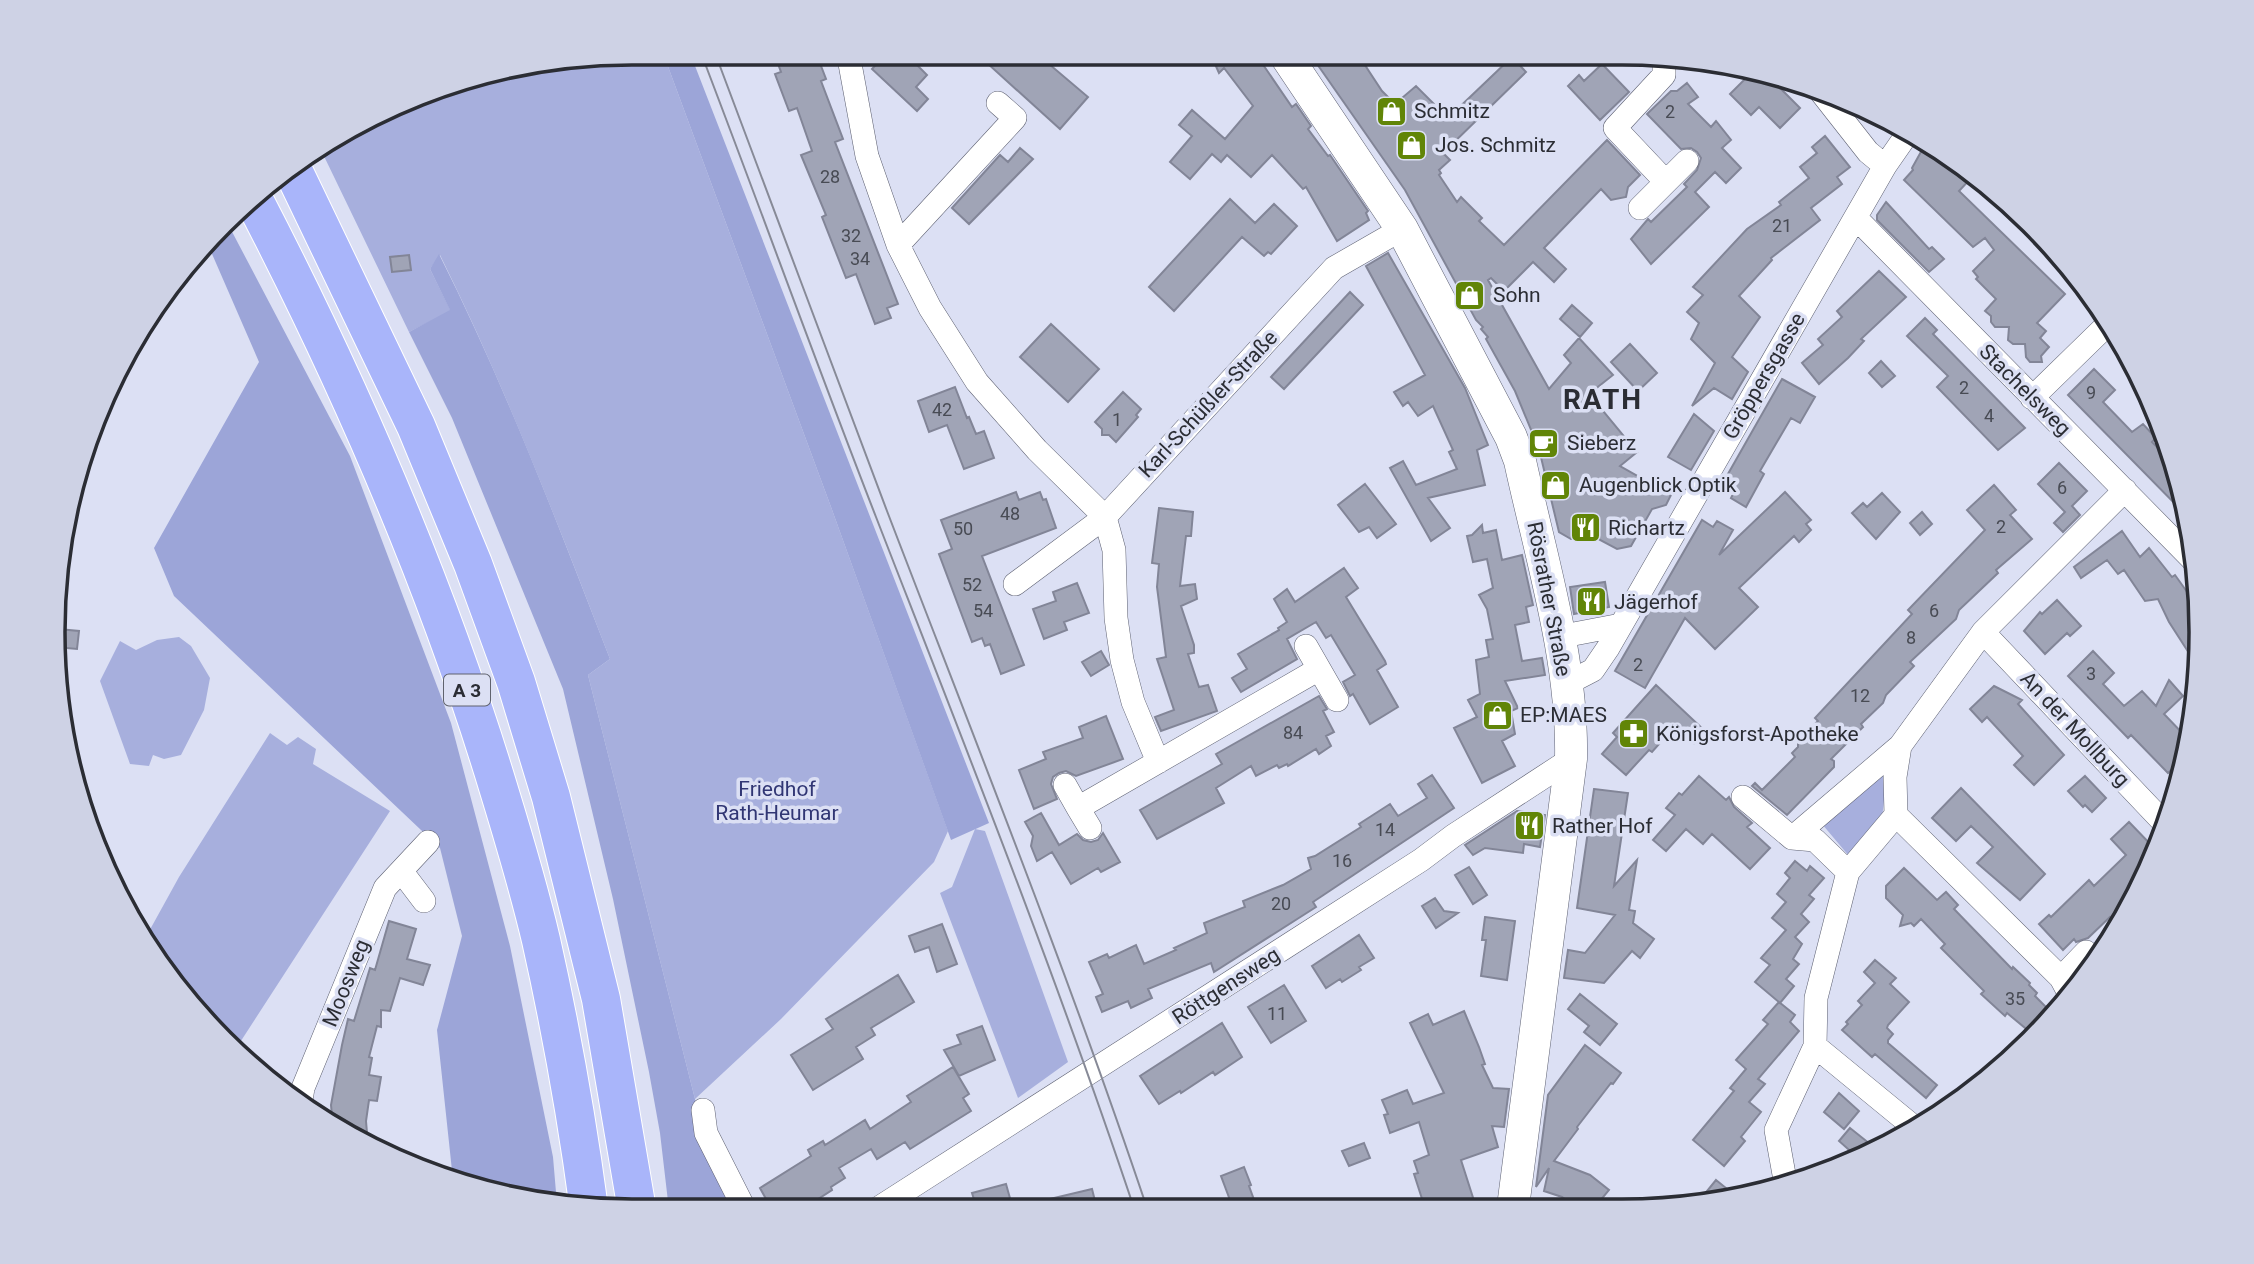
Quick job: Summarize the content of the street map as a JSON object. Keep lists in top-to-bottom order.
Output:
{
  "streets": {
    "highway": ["A 3"],
    "main road": ["Rösrather Straße"],
    "street": [
      "Gröppersgasse",
      "Stachelsweg",
      "Karl-Schüßler-Straße",
      "An der Mollburg",
      "Moosweg",
      "Röttgensweg"
    ]
  },
  "crossings": [
    ["Gröppersgasse", "Stachelsweg"],
    ["Gröppersgasse", "Rösrather Straße"],
    ["Karl-Schüßler-Straße", "Rösrather Straße"],
    ["Rösrather Straße", "Röttgensweg"]
  ],
  "districts": ["RATH"],
  "parks": ["Friedhof Rath-Heumar"],
  "places": {
    "shop": [
      "Schmitz",
      "Jos. Schmitz",
      "Sohn",
      "Augenblick Optik",
      "EP:MAES"
    ],
    "cafe": ["Sieberz"],
    "restaurant": ["Richartz", "Jägerhof", "Rather Hof"],
    "pharmacy": ["Königsforst-Apotheke"]
  },
  "house_numbers": [
    "2",
    "28",
    "21",
    "32",
    "34",
    "2",
    "9",
    "42",
    "4",
    "1",
    "6",
    "48",
    "2",
    "50",
    "52",
    "54",
    "6",
    "8",
    "2",
    "3",
    "12",
    "84",
    "14",
    "16",
    "20",
    "35",
    "11"
  ]
}
